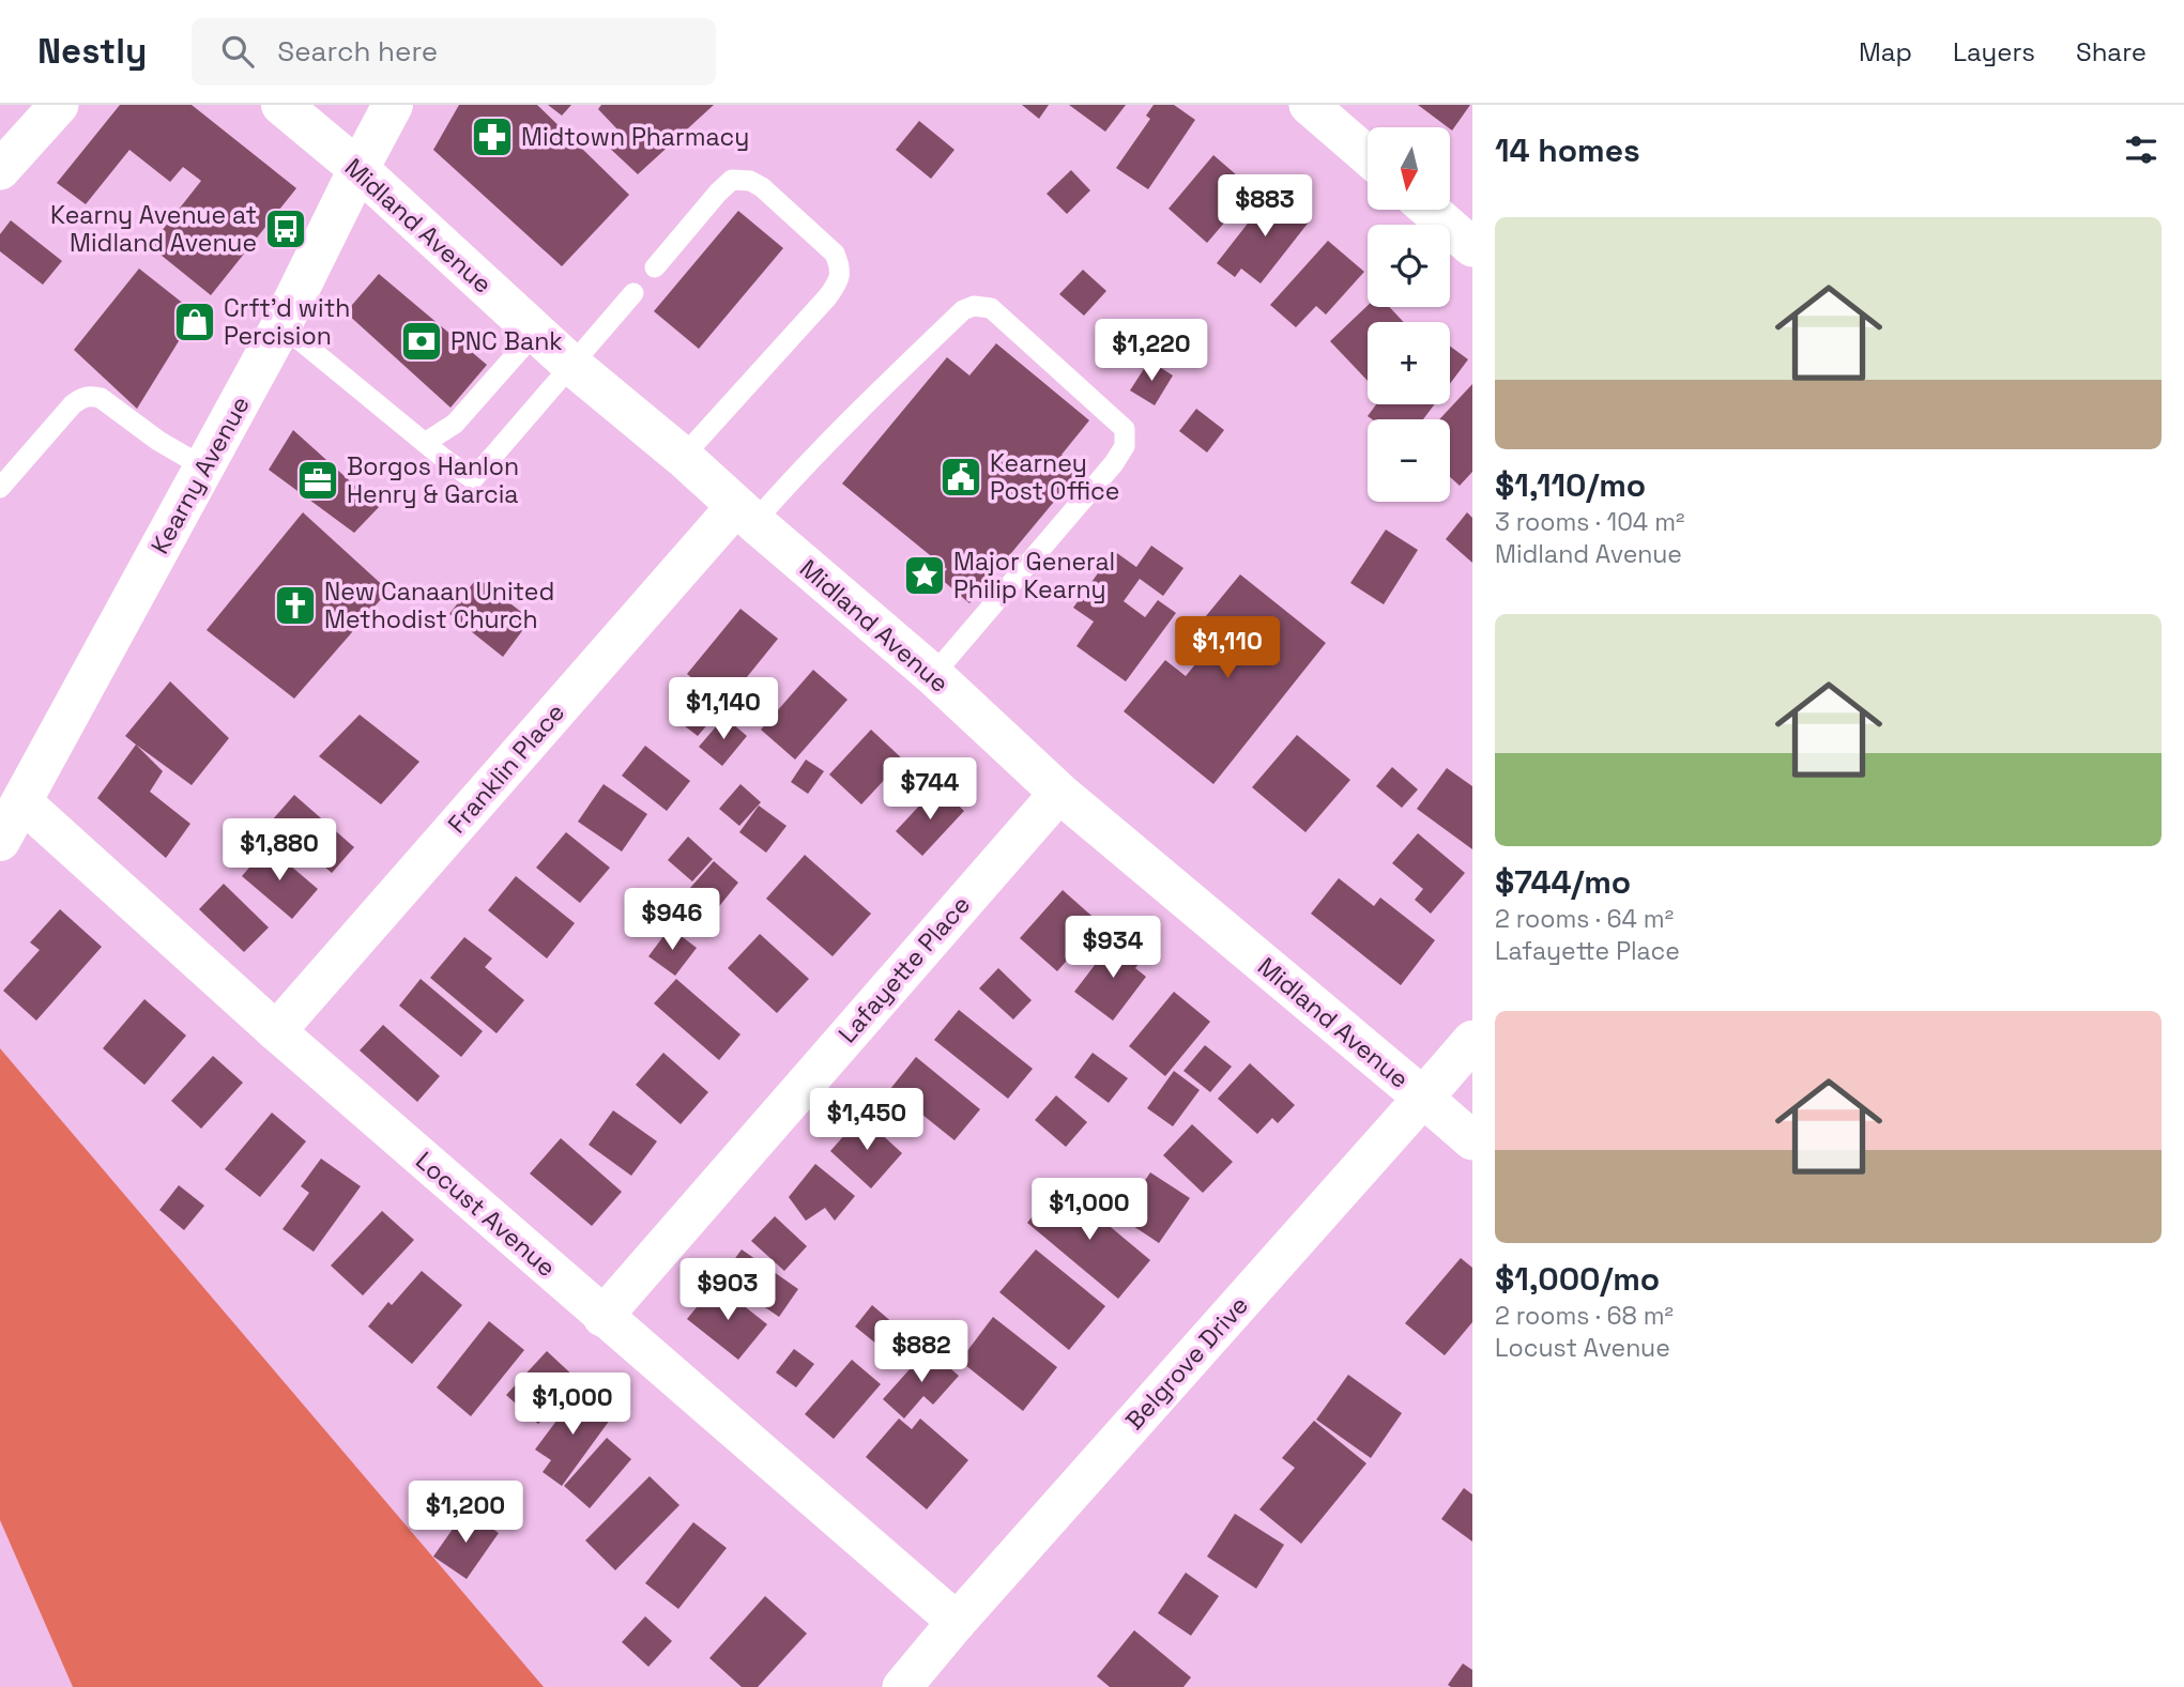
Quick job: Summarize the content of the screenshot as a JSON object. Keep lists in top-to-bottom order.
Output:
{
  "streets": {
    "street": [
      "Midland Avenue",
      "Kearny Avenue",
      "Franklin Place",
      "Lafayette Place",
      "Locust Avenue",
      "Belgrove Drive"
    ]
  },
  "crossings": [
    ["Midland Avenue", "Kearny Avenue"],
    ["Midland Avenue", "Franklin Place"],
    ["Midland Avenue", "Lafayette Place"],
    ["Midland Avenue", "Belgrove Drive"],
    ["Kearny Avenue", "Locust Avenue"],
    ["Franklin Place", "Locust Avenue"],
    ["Lafayette Place", "Locust Avenue"],
    ["Locust Avenue", "Belgrove Drive"]
  ],
  "places": {
    "pharmacy": ["Midtown Pharmacy"],
    "bus stop": ["Kearny Avenue at Midland Avenue"],
    "shop": ["Crft'd with Percision"],
    "bank": ["PNC Bank"],
    "public building": ["Kearney Post Office"],
    "office": ["Borgos Hanlon Henry & Garcia"],
    "place": ["Major General Philip Kearny"],
    "church": ["New Canaan United Methodist Church"]
  },
  "north": "bottom",
  "page": {
    "header": "Nestly",
    "search": "Search here",
    "nav": ["Map", "Layers", "Share"],
    "heading": "14 homes",
    "map_buttons": ["+", "−"],
    "price": [
      "$883",
      "$1,220",
      "$1,110",
      "$1,140",
      "$744",
      "$1,880",
      "$946",
      "$934",
      "$1,450",
      "$1,000",
      "$903",
      "$882",
      "$1,000",
      "$1,200"
    ],
    "list": [
      {
        "name": "$1,110/mo",
        "note": "3 rooms · 104 m² · Midland Avenue"
      },
      {
        "name": "$744/mo",
        "note": "2 rooms · 64 m² · Lafayette Place"
      },
      {
        "name": "$1,000/mo",
        "note": "2 rooms · 68 m² · Locust Avenue"
      }
    ]
  }
}
